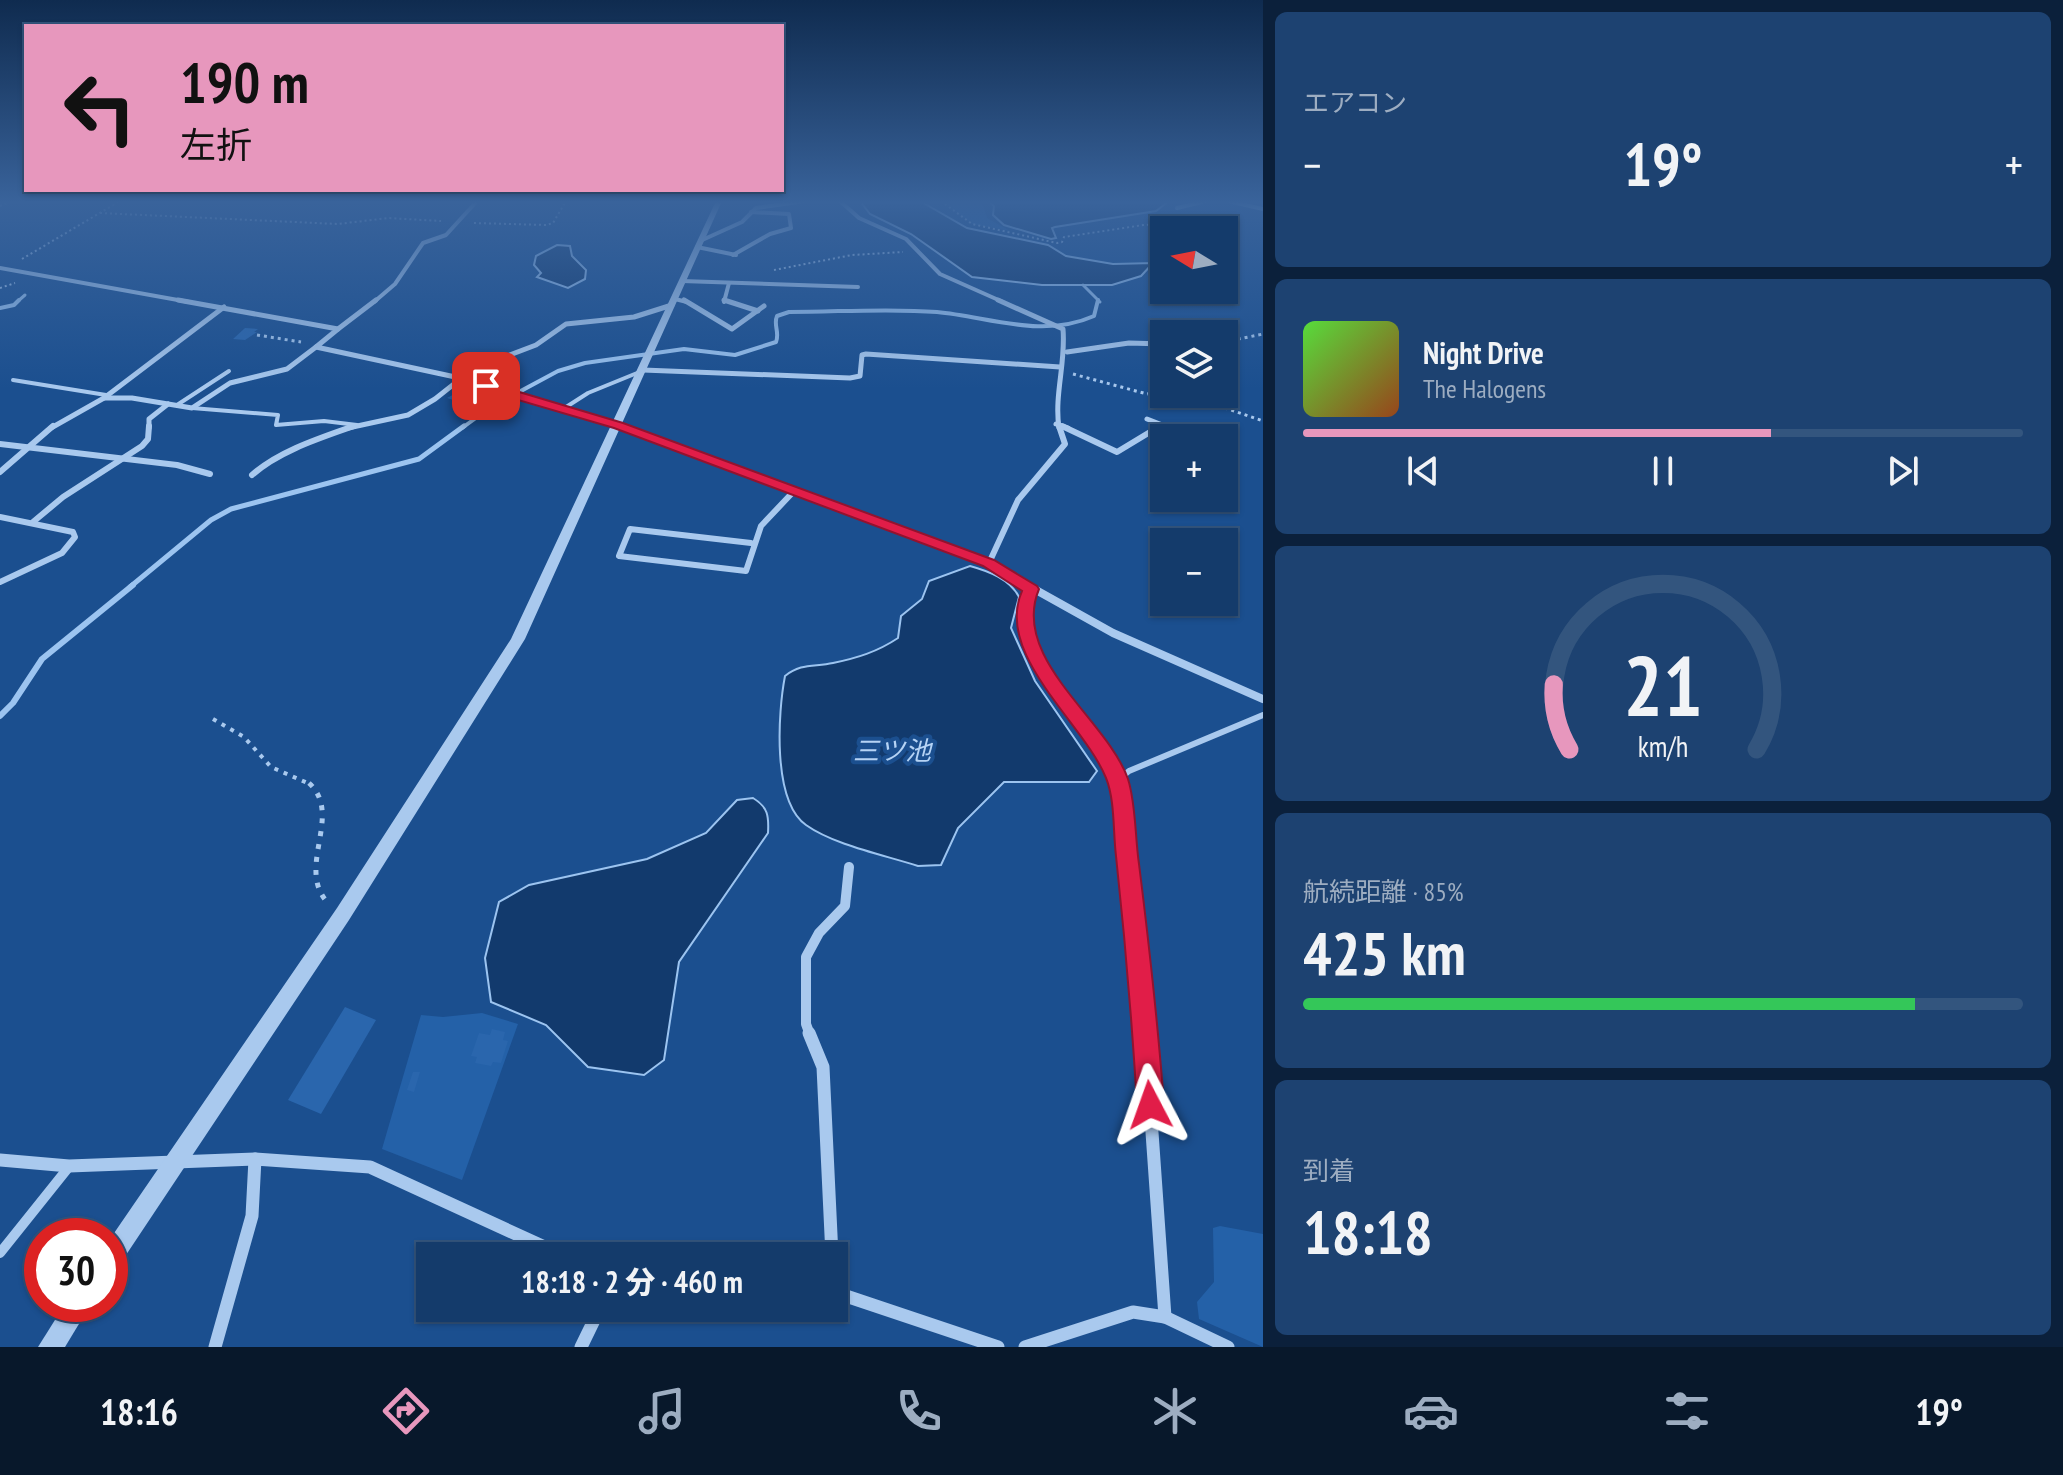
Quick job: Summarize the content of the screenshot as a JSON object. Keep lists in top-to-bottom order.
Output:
{
  "water": ["三ツ池"],
  "north": "left",
  "page": {
    "tile": [
      "エアコン",
      ["航続距離 · 85%", "425 km"],
      ["到着", "18:18"]
    ],
    "turn": ["190 m", "左折"],
    "heat": ["−", "19°", "+"],
    "map_buttons": ["+", "−"],
    "song": ["Night Drive", "The Halogens"],
    "limit": "30",
    "trip": "18:18 · 2 分 · 460 m",
    "tabs": ["18:16", "19°"],
    "gauge": ["21", "km/h"]
  }
}
